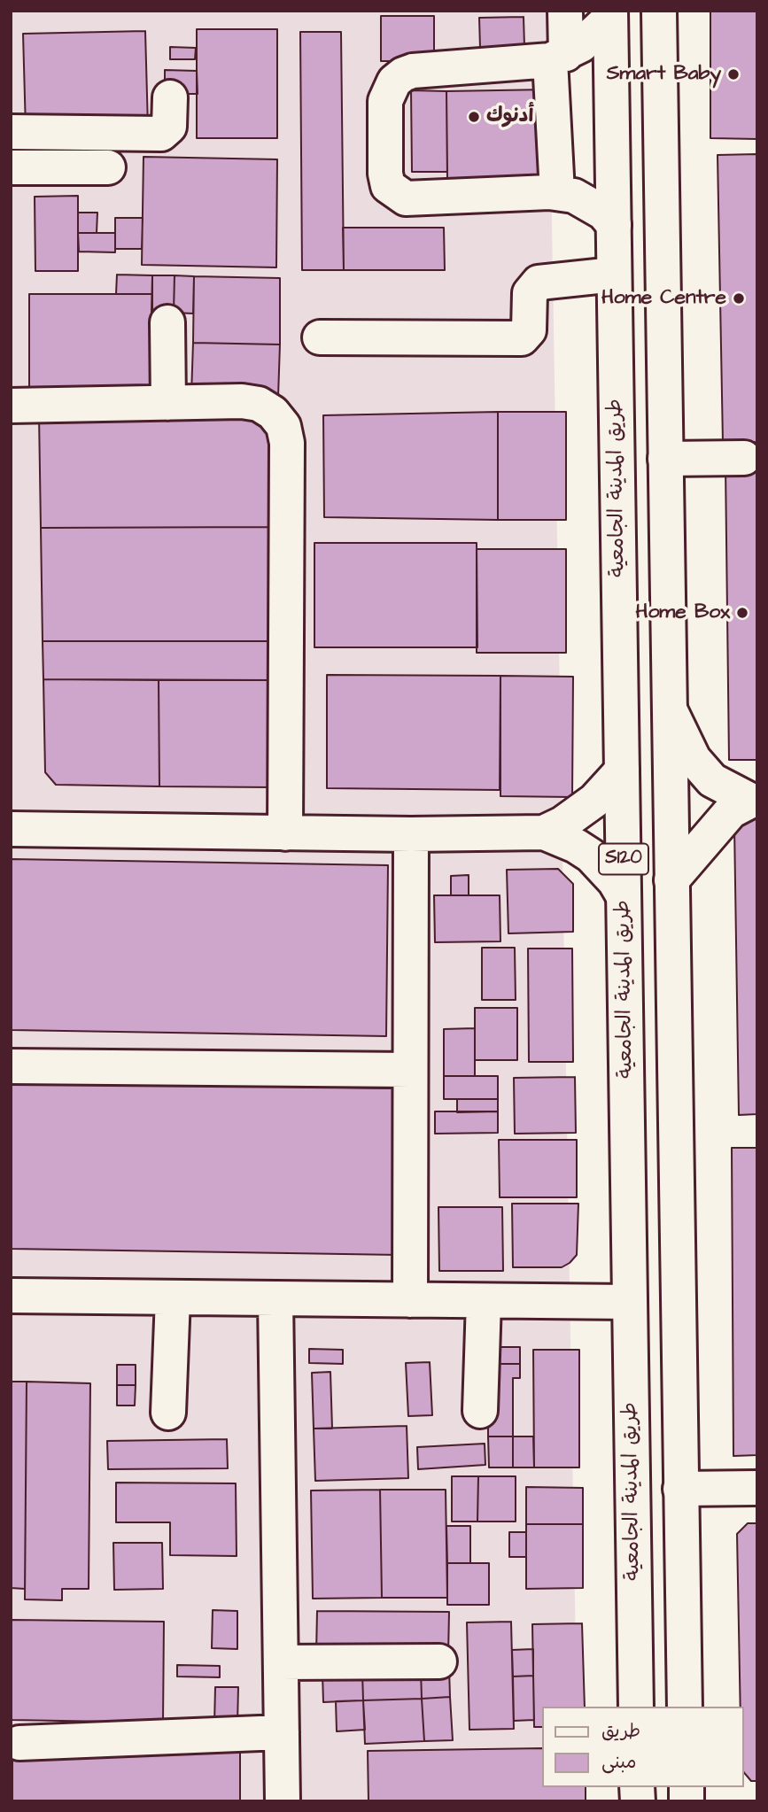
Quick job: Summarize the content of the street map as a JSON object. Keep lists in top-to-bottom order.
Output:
{
  "streets": {
    "main road": ["طريق المدينة الجامعية", "S120"]
  },
  "places": [
    "Smart Baby",
    "أدنوك",
    "Home Centre",
    "Home Box"
  ],
  "legend": ["طريق", "مبنى"]
}
